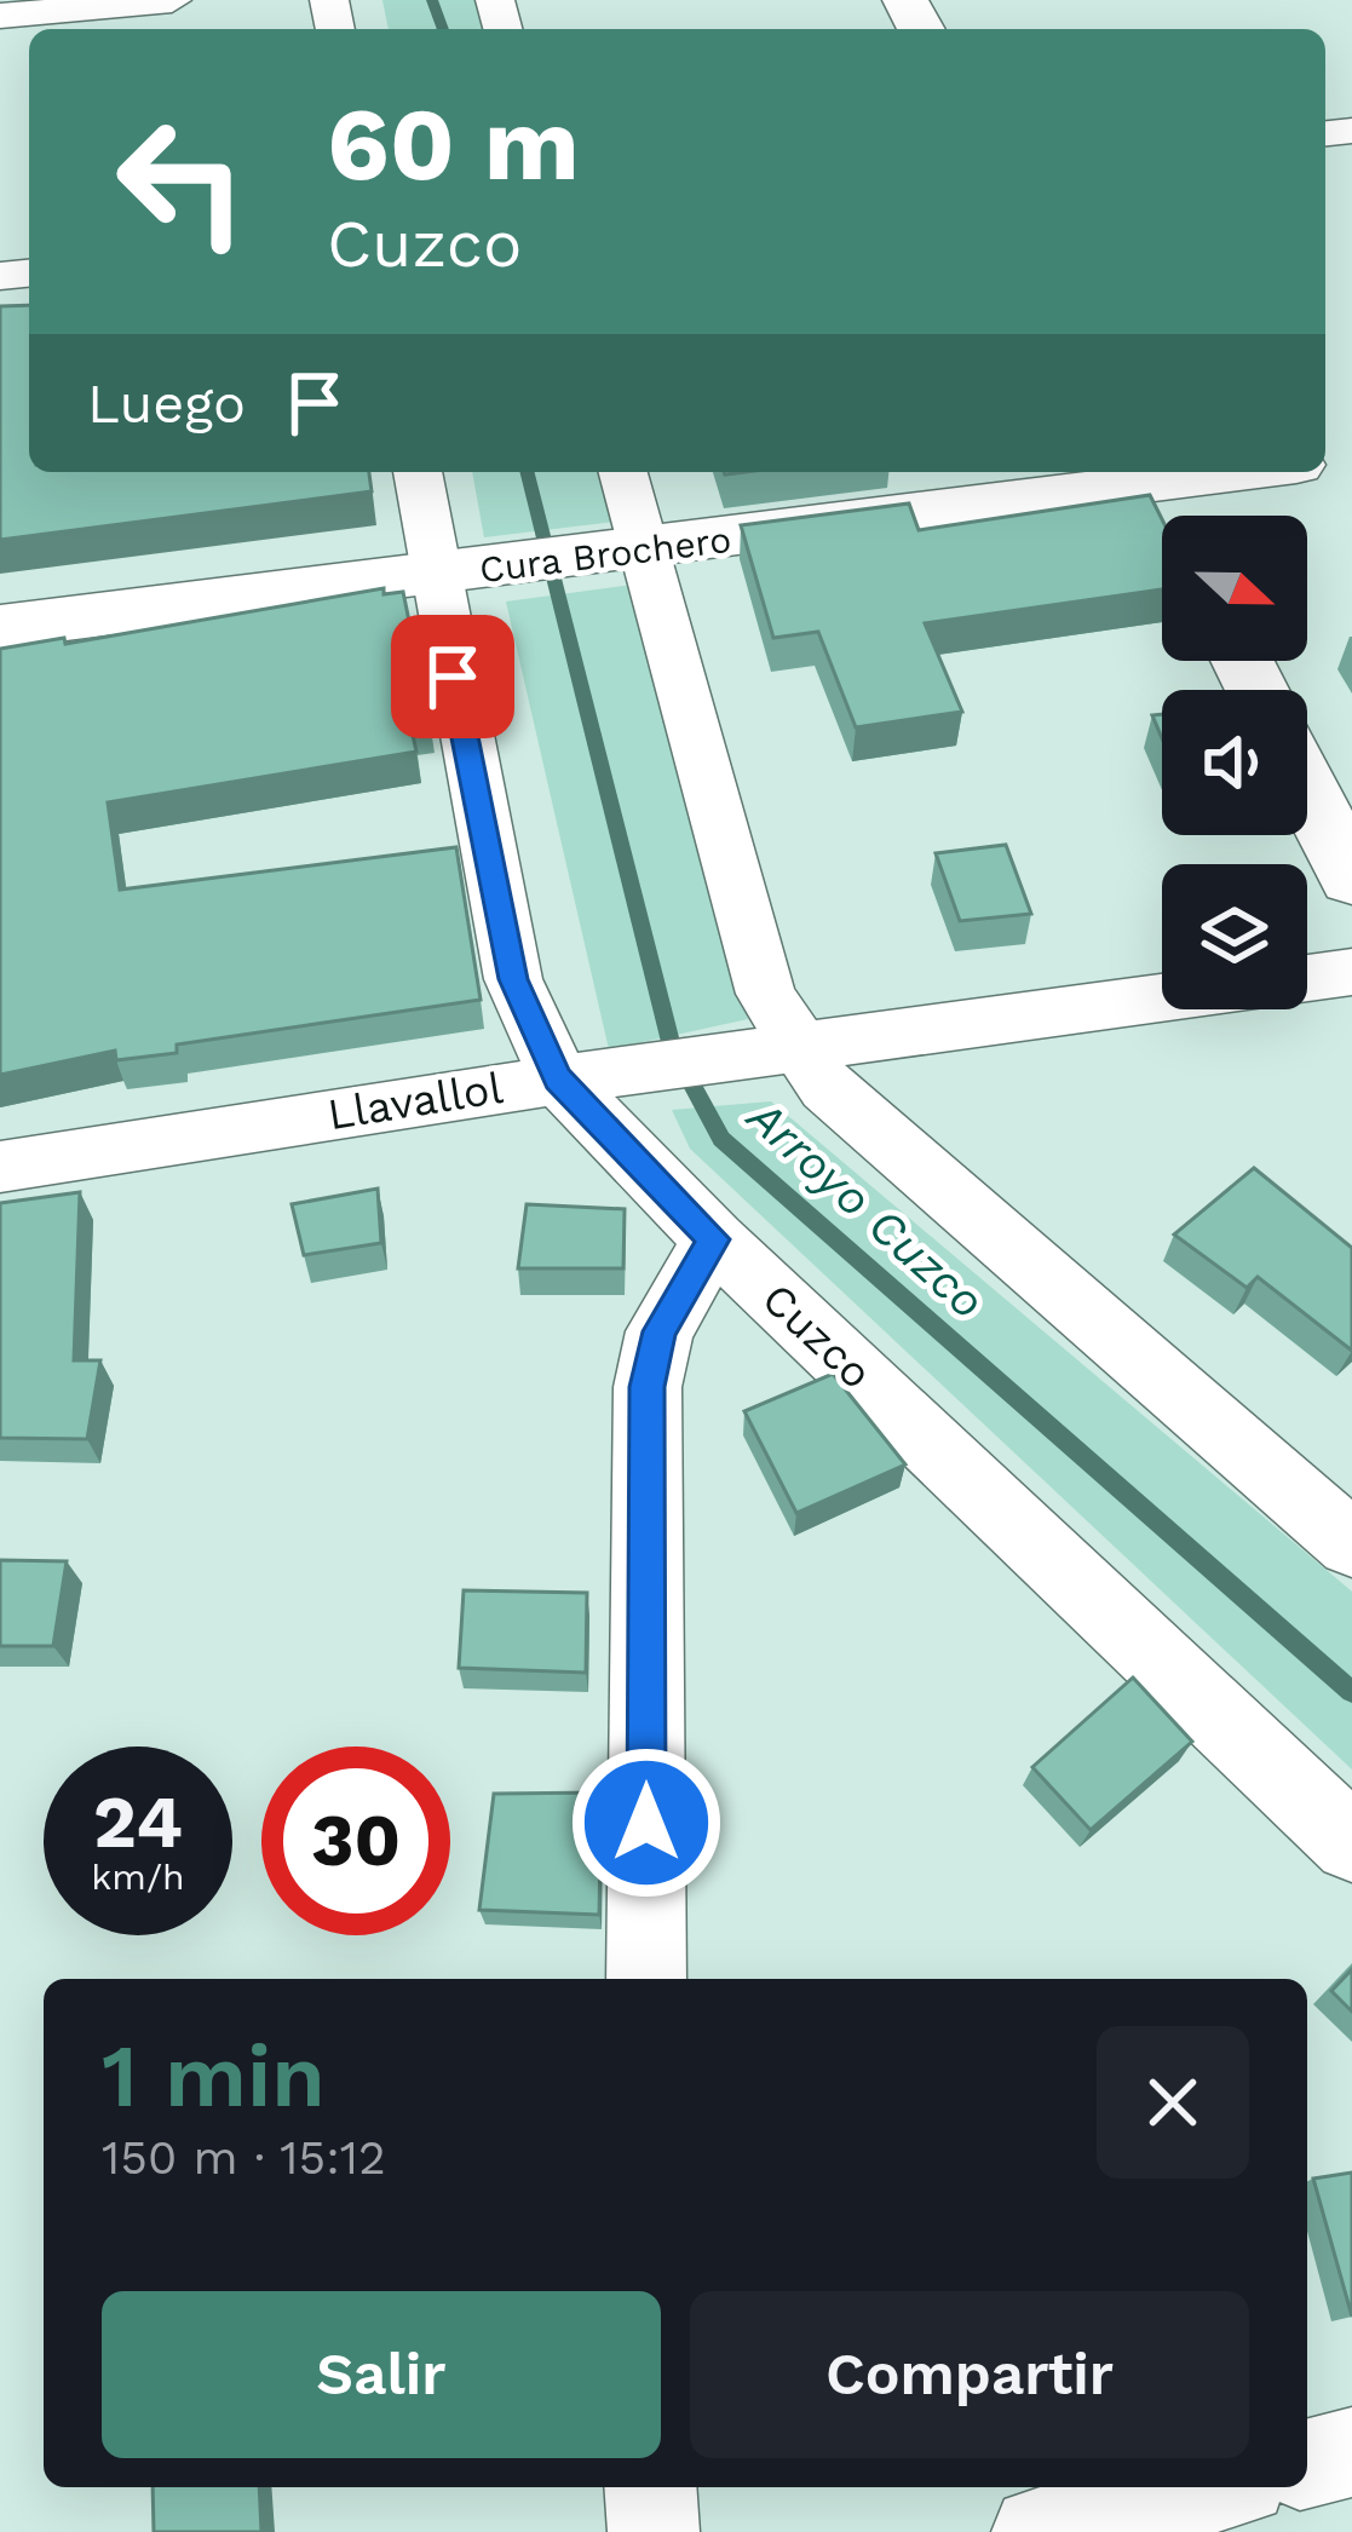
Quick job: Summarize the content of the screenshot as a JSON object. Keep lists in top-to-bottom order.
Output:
{
  "streets": {
    "street": ["Cura Brochero", "Llavallol", "Cuzco"]
  },
  "crossings": [
    ["Cura Brochero", "Cuzco"],
    ["Llavallol", "Cuzco"]
  ],
  "water": ["Arroyo Cuzco"],
  "north": "right",
  "page": {
    "turn": ["60 m", "Cuzco"],
    "then": "Luego",
    "speed": "24 km/h",
    "limit": "30",
    "heading": ["1 min", "150 m · 15:12"],
    "buttons": ["Salir", "Compartir"]
  }
}
